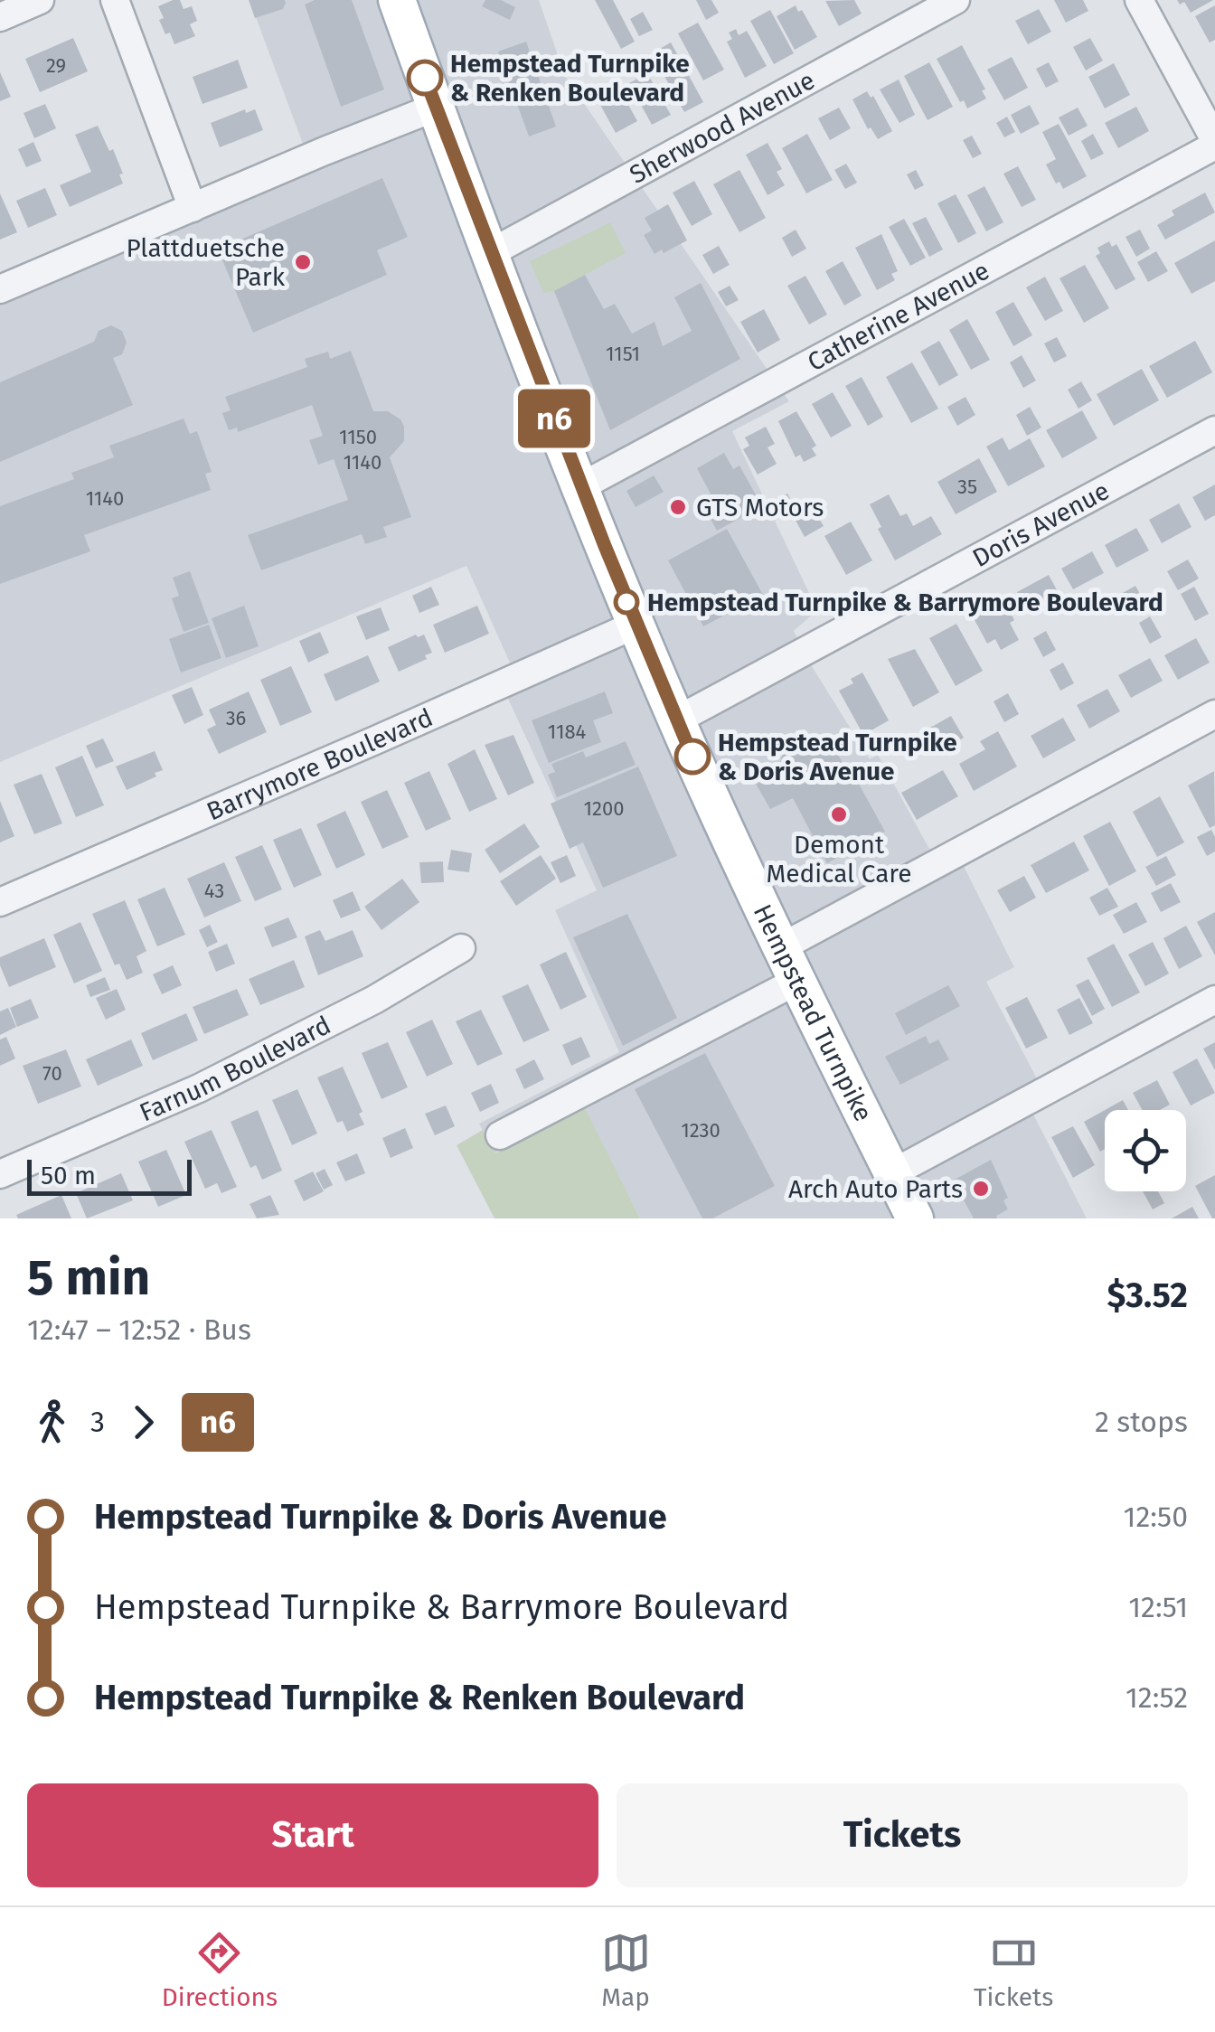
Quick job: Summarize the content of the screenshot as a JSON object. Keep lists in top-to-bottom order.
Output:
{
  "streets": {
    "main road": ["Hempstead Turnpike"],
    "street": [
      "Sherwood Avenue",
      "Catherine Avenue",
      "Doris Avenue",
      "Barrymore Boulevard",
      "Farnum Boulevard"
    ]
  },
  "crossings": [
    ["Sherwood Avenue", "Hempstead Turnpike"],
    ["Catherine Avenue", "Hempstead Turnpike"],
    ["Doris Avenue", "Hempstead Turnpike"],
    ["Barrymore Boulevard", "Hempstead Turnpike"]
  ],
  "places": [
    "Hempstead Turnpike & Renken Boulevard",
    "Plattduetsche Park",
    "GTS Motors",
    "Hempstead Turnpike & Barrymore Boulevard",
    "Hempstead Turnpike & Doris Avenue",
    "Demont Medical Care",
    "Arch Auto Parts"
  ],
  "lines": ["bus line n6"],
  "house_numbers": [
    "29",
    "1151",
    "1150",
    "1140",
    "35",
    "1140",
    "36",
    "1184",
    "1200",
    "43",
    "70",
    "1230"
  ],
  "scale_bar": "50 m",
  "page": {
    "on_map": "n6",
    "scale": "50 m",
    "heading": ["5 min", "12:47 – 12:52 · Bus", "$3.52"],
    "legs": ["3", "n6", "2 stops"],
    "list": [
      {
        "name": "Hempstead Turnpike & Doris Avenue",
        "value": "12:50"
      },
      {
        "name": "Hempstead Turnpike & Barrymore Boulevard",
        "value": "12:51"
      },
      {
        "name": "Hempstead Turnpike & Renken Boulevard",
        "value": "12:52"
      }
    ],
    "buttons": ["Start", "Tickets"],
    "tabs": ["Directions", "Map", "Tickets"]
  }
}
